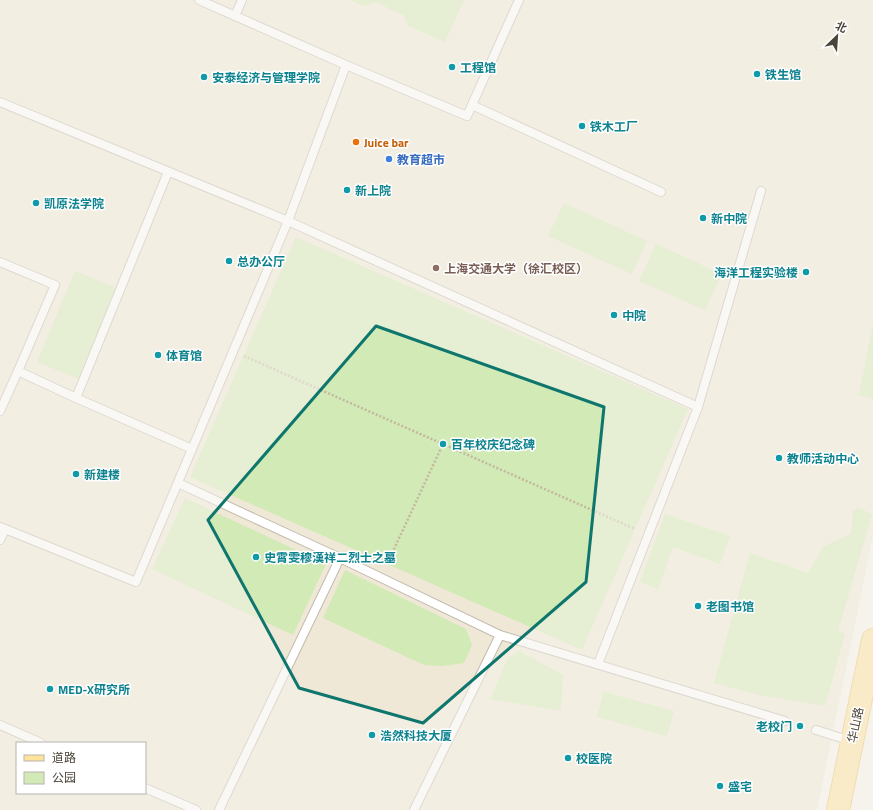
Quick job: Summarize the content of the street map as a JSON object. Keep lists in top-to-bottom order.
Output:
{
  "streets": {
    "main road": ["华山路"]
  },
  "places": [
    "工程馆",
    "铁生馆",
    "安泰经济与管理学院",
    "铁木工厂",
    "Juice bar",
    "教育超市",
    "新上院",
    "凯原法学院",
    "新中院",
    "总办公厅",
    "上海交通大学（徐汇校区）",
    "海洋工程实验楼",
    "中院",
    "体育馆",
    "百年校庆纪念碑",
    "教师活动中心",
    "新建楼",
    "史霄雯穆漢祥二烈士之墓",
    "老图书馆",
    "MED-X研究所",
    "老校门",
    "浩然科技大厦",
    "校医院",
    "盛宅"
  ],
  "legend": ["道路", "公园"],
  "north": "top right"
}
